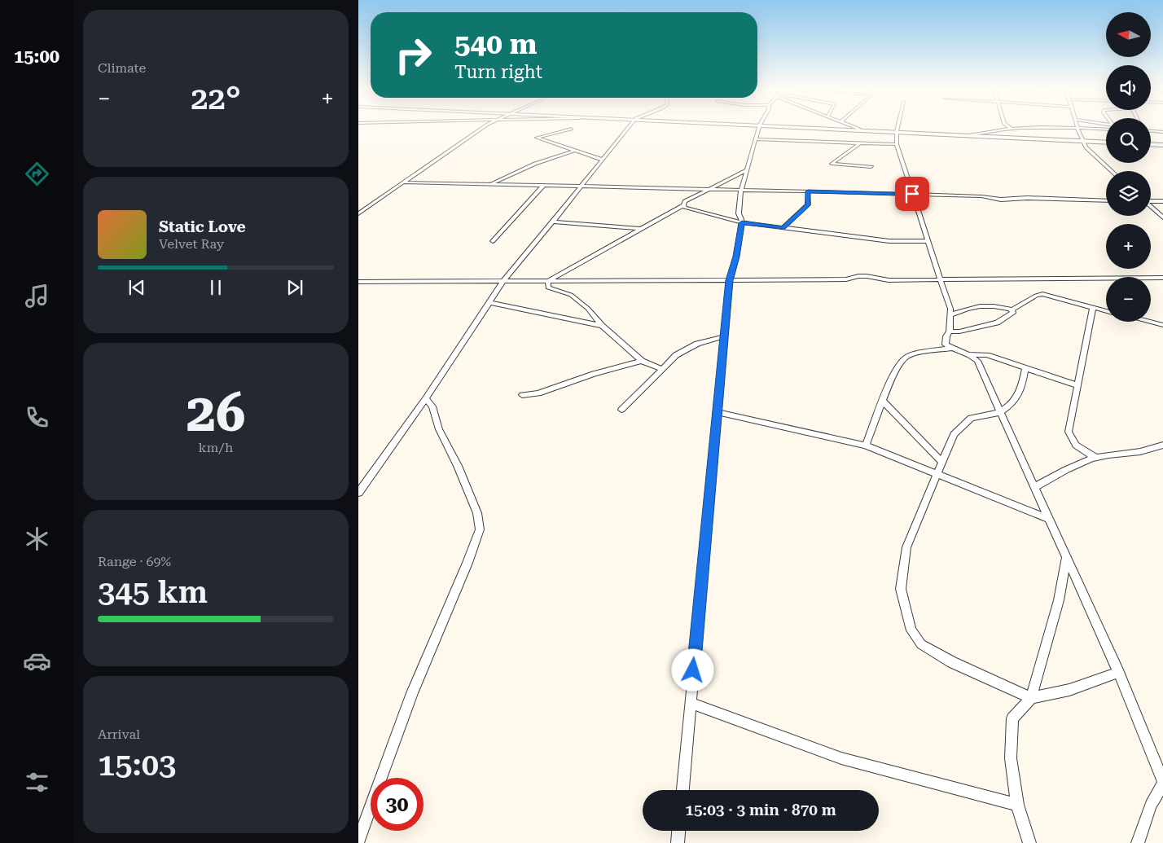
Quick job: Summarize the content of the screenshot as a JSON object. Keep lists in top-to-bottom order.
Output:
{
  "north": "left",
  "page": {
    "tabs": "15:00",
    "tile": [
      "Climate",
      ["26", "km/h"],
      ["Range · 69%", "345 km"],
      ["Arrival", "15:03"]
    ],
    "map_buttons": ["+", "−"],
    "turn": ["540 m", "Turn right"],
    "heat": ["−", "22°", "+"],
    "song": ["Static Love", "Velvet Ray"],
    "limit": "30",
    "trip": "15:03 · 3 min · 870 m"
  }
}
